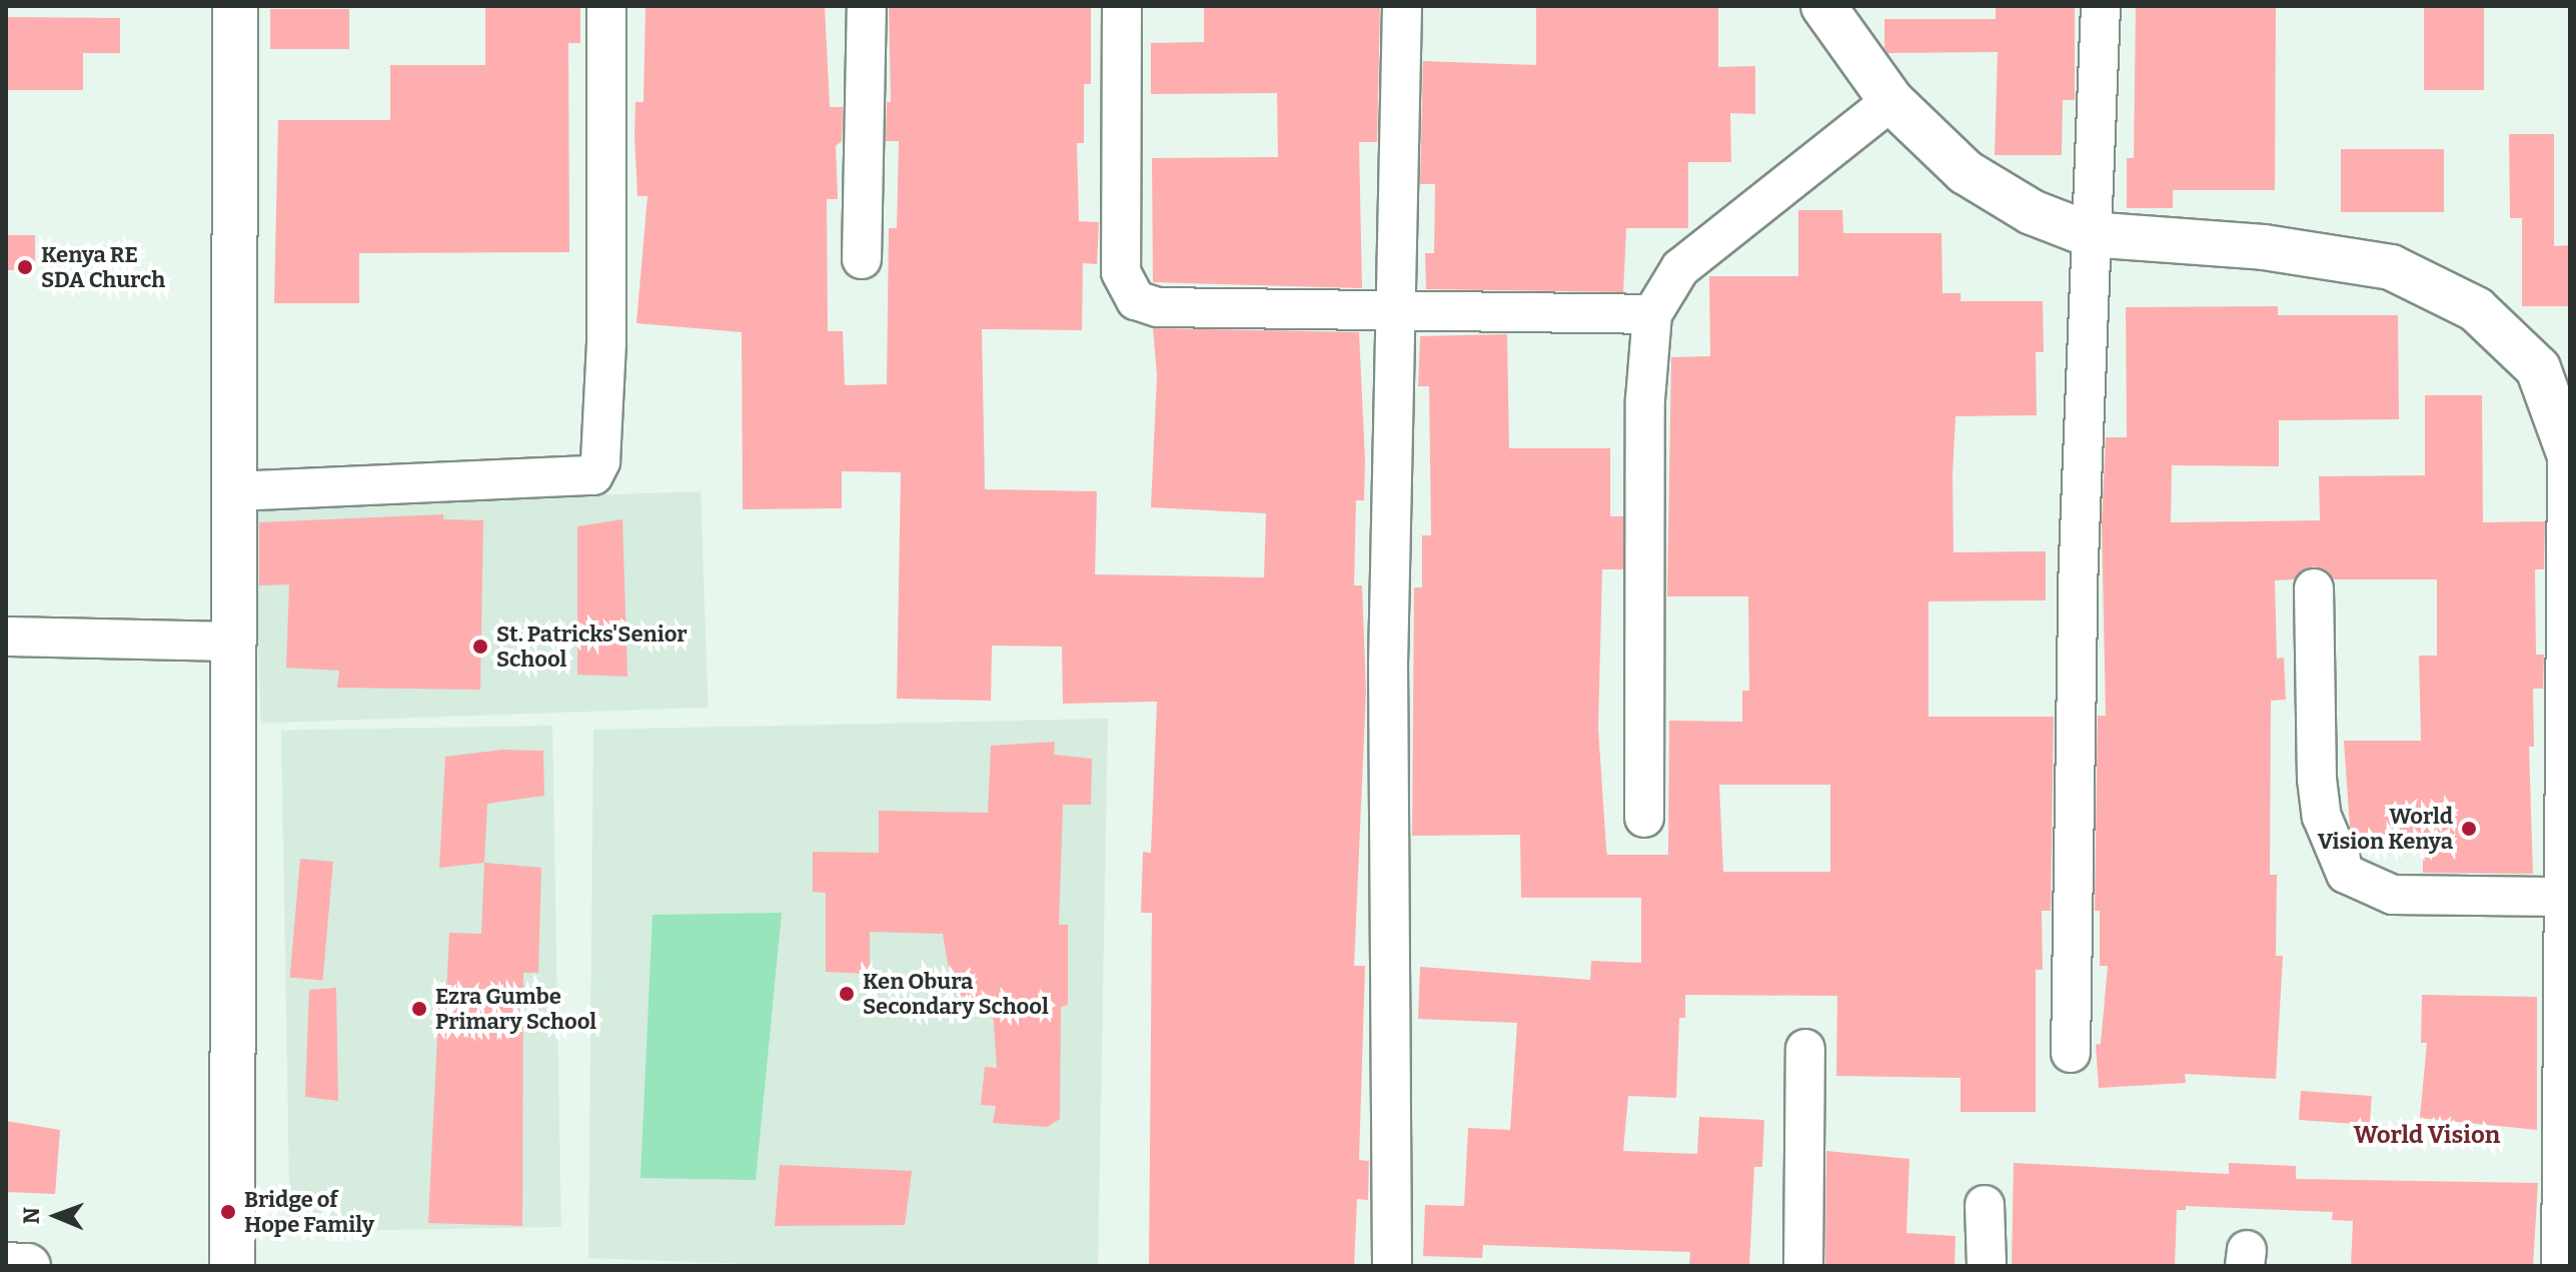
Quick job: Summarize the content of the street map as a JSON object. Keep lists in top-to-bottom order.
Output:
{
  "districts": ["World Vision"],
  "places": [
    "Kenya RE SDA Church",
    "St. Patricks'Senior School",
    "World Vision Kenya",
    "Ken Obura Secondary School",
    "Ezra Gumbe Primary School",
    "Bridge of Hope Family"
  ],
  "north": "left"
}
